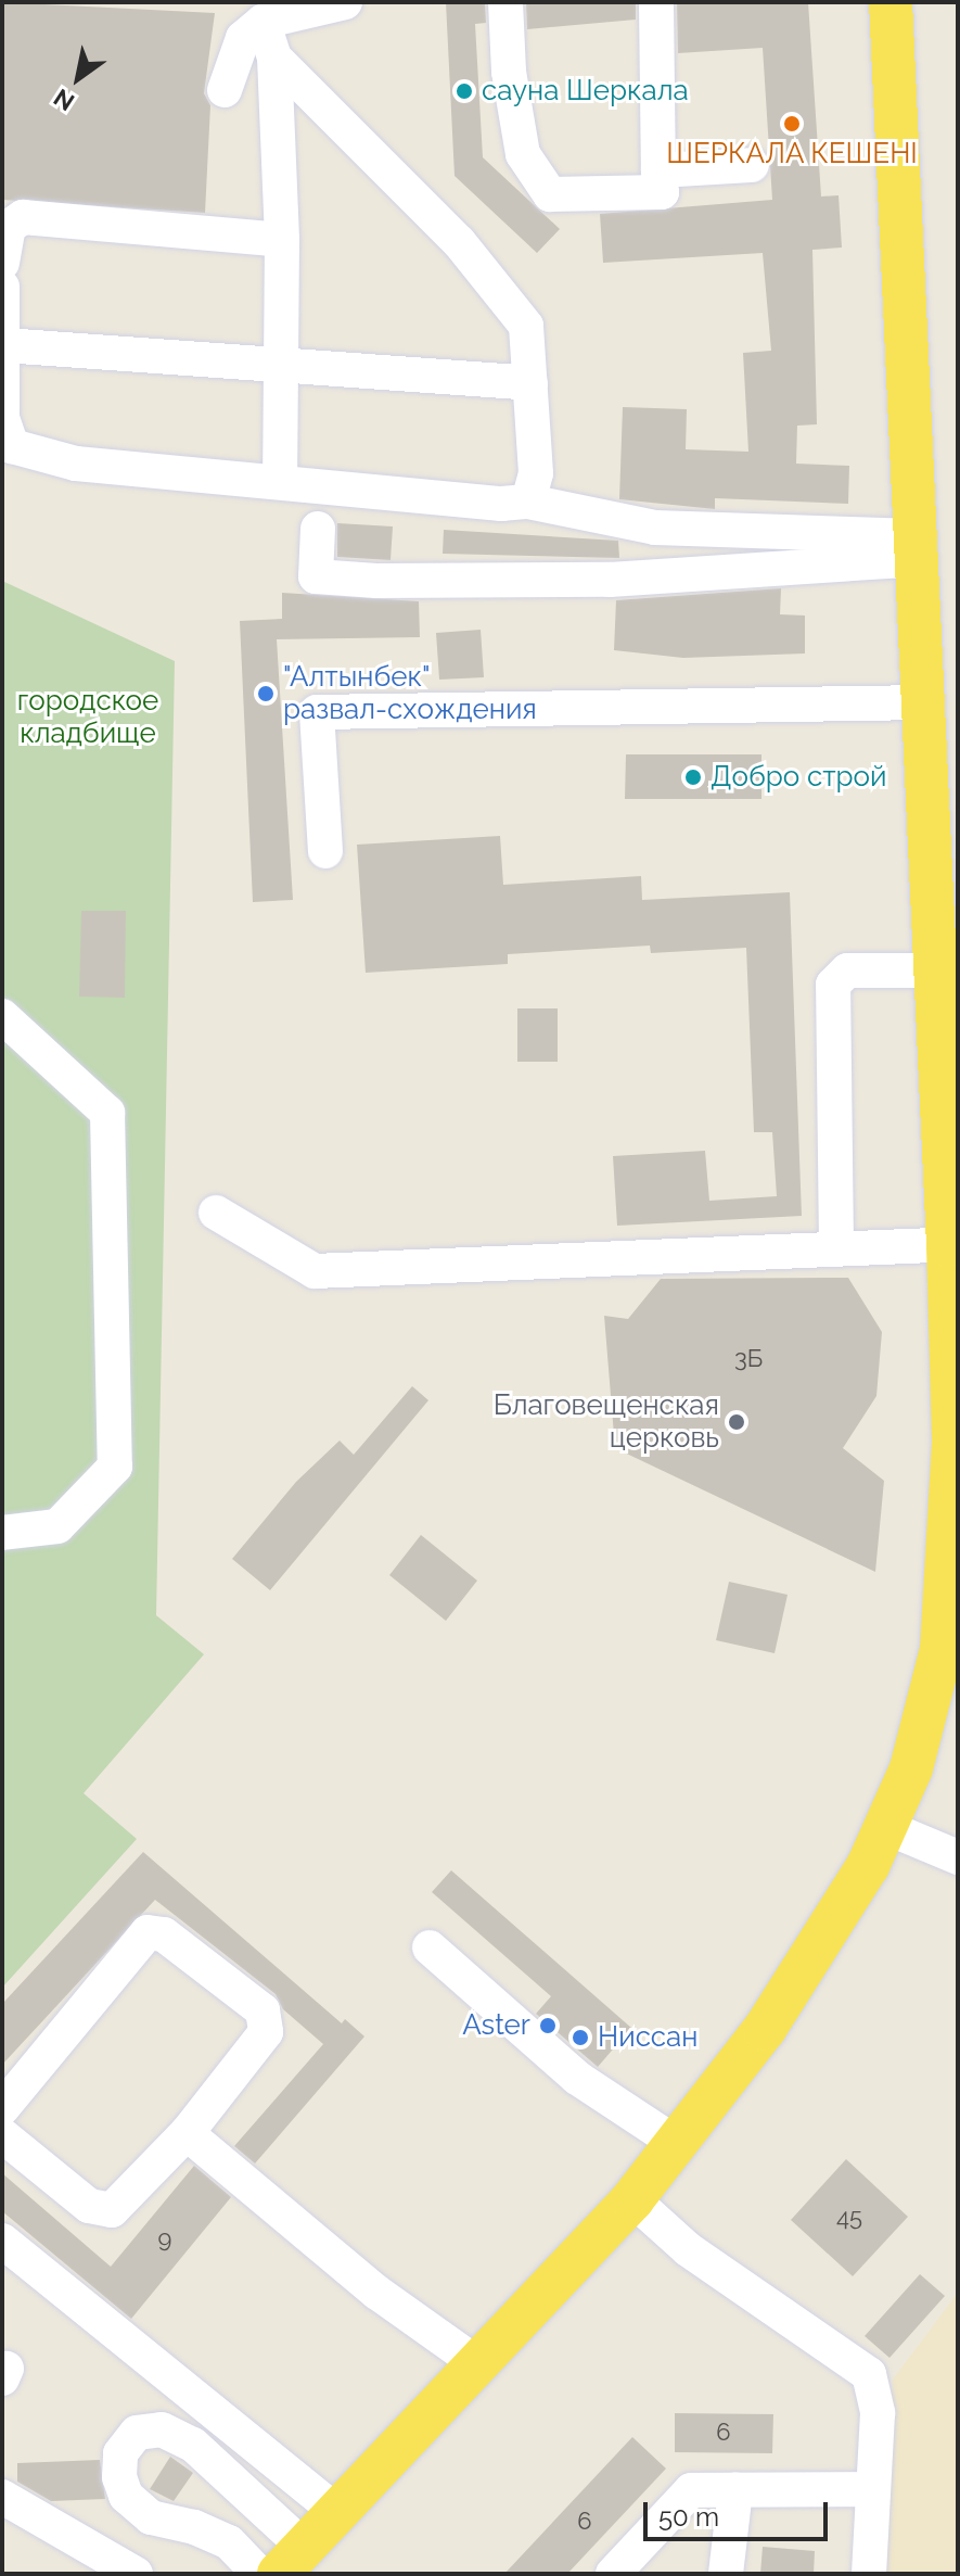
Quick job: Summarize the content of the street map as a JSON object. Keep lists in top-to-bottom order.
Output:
{
  "parks": ["городское кладбище"],
  "places": [
    "сауна Шеркала",
    "ШЕРКАЛА КЕШЕНІ",
    "\"Алтынбек\" развал-схождения",
    "Добро строй",
    "Благовещенская церковь",
    "Aster",
    "Ниссан"
  ],
  "house_numbers": [
    "3Б",
    "45",
    "9",
    "6",
    "6"
  ],
  "scale_bar": "50 m",
  "north": "bottom left"
}
